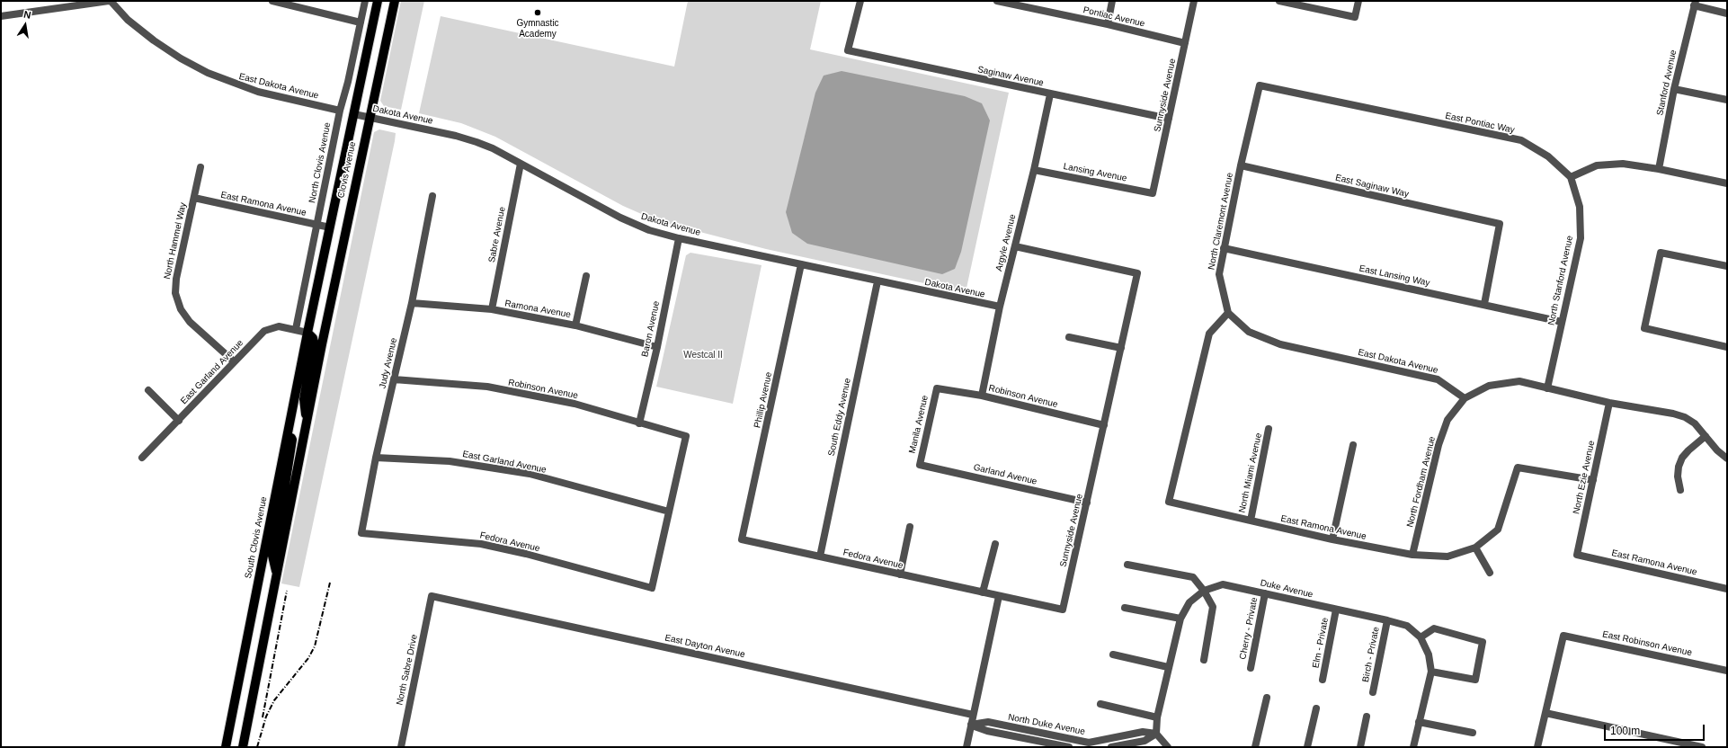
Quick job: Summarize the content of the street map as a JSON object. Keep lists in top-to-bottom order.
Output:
{
  "streets": {
    "main road": ["Clovis Avenue", "South Clovis Avenue"],
    "street": [
      "Pontiac Avenue",
      "Saginaw Avenue",
      "Stanford Avenue",
      "East Dakota Avenue",
      "Sunnyside Avenue",
      "Dakota Avenue",
      "East Pontiac Way",
      "North Clovis Avenue",
      "Lansing Avenue",
      "East Saginaw Way",
      "East Ramona Avenue",
      "North Claremont Avenue",
      "Sabre Avenue",
      "North Hammel Way",
      "Argyle Avenue",
      "East Lansing Way",
      "North Stanford Avenue",
      "Ramona Avenue",
      "Baron Avenue",
      "Judy Avenue",
      "East Garland Avenue",
      "Robinson Avenue",
      "Phillip Avenue",
      "South Eddy Avenue",
      "Manila Avenue",
      "North Miami Avenue",
      "Garland Avenue",
      "North Ezie Avenue",
      "North Fordham Avenue",
      "Fedora Avenue",
      "Duke Avenue",
      "Cherry - Private",
      "Elm - Private",
      "East Robinson Avenue",
      "East Dayton Avenue",
      "Birch - Private",
      "North Sabre Drive",
      "North Duke Avenue"
    ]
  },
  "crossings": [
    ["Pontiac Avenue", "Sunnyside Avenue"],
    ["Saginaw Avenue", "Sunnyside Avenue"],
    ["Saginaw Avenue", "Argyle Avenue"],
    ["East Dakota Avenue", "North Clovis Avenue"],
    ["East Dakota Avenue", "East Ramona Avenue"],
    ["East Dakota Avenue", "North Claremont Avenue"],
    ["East Dakota Avenue", "North Fordham Avenue"],
    ["Sunnyside Avenue", "Lansing Avenue"],
    ["Sunnyside Avenue", "Argyle Avenue"],
    ["Sunnyside Avenue", "Robinson Avenue"],
    ["Sunnyside Avenue", "Garland Avenue"],
    ["Sunnyside Avenue", "Fedora Avenue"],
    ["Dakota Avenue", "Clovis Avenue"],
    ["Dakota Avenue", "Sabre Avenue"],
    ["Dakota Avenue", "Argyle Avenue"],
    ["Dakota Avenue", "Baron Avenue"],
    ["Dakota Avenue", "Phillip Avenue"],
    ["Dakota Avenue", "South Eddy Avenue"],
    ["East Pontiac Way", "North Claremont Avenue"],
    ["East Pontiac Way", "North Stanford Avenue"],
    ["North Clovis Avenue", "East Ramona Avenue"],
    ["North Clovis Avenue", "East Garland Avenue"],
    ["Clovis Avenue", "East Ramona Avenue"],
    ["Clovis Avenue", "East Garland Avenue"],
    ["Clovis Avenue", "South Clovis Avenue"],
    ["Lansing Avenue", "Argyle Avenue"],
    ["East Saginaw Way", "North Claremont Avenue"],
    ["East Saginaw Way", "East Lansing Way"],
    ["East Ramona Avenue", "North Claremont Avenue"],
    ["East Ramona Avenue", "North Hammel Way"],
    ["East Ramona Avenue", "North Miami Avenue"],
    ["East Ramona Avenue", "North Ezie Avenue"],
    ["East Ramona Avenue", "North Fordham Avenue"],
    ["North Claremont Avenue", "East Lansing Way"],
    ["Sabre Avenue", "Ramona Avenue"],
    ["North Hammel Way", "East Garland Avenue"],
    ["Argyle Avenue", "Robinson Avenue"],
    ["East Lansing Way", "North Stanford Avenue"],
    ["Ramona Avenue", "Baron Avenue"],
    ["Ramona Avenue", "Judy Avenue"],
    ["Baron Avenue", "Robinson Avenue"],
    ["Judy Avenue", "East Garland Avenue"],
    ["Judy Avenue", "Robinson Avenue"],
    ["Judy Avenue", "Fedora Avenue"],
    ["East Garland Avenue", "Robinson Avenue"],
    ["East Garland Avenue", "South Clovis Avenue"],
    ["East Garland Avenue", "Fedora Avenue"],
    ["Robinson Avenue", "Manila Avenue"],
    ["Robinson Avenue", "Fedora Avenue"],
    ["Phillip Avenue", "Fedora Avenue"],
    ["South Eddy Avenue", "Fedora Avenue"],
    ["Manila Avenue", "Garland Avenue"],
    ["Duke Avenue", "Cherry - Private"],
    ["Duke Avenue", "Elm - Private"],
    ["Duke Avenue", "Birch - Private"],
    ["Duke Avenue", "North Duke Avenue"],
    ["East Dayton Avenue", "North Sabre Drive"]
  ],
  "parks": ["Westcal II"],
  "places": ["Gymnastic Academy"],
  "scale_bar": "100 m",
  "north": "top"
}
